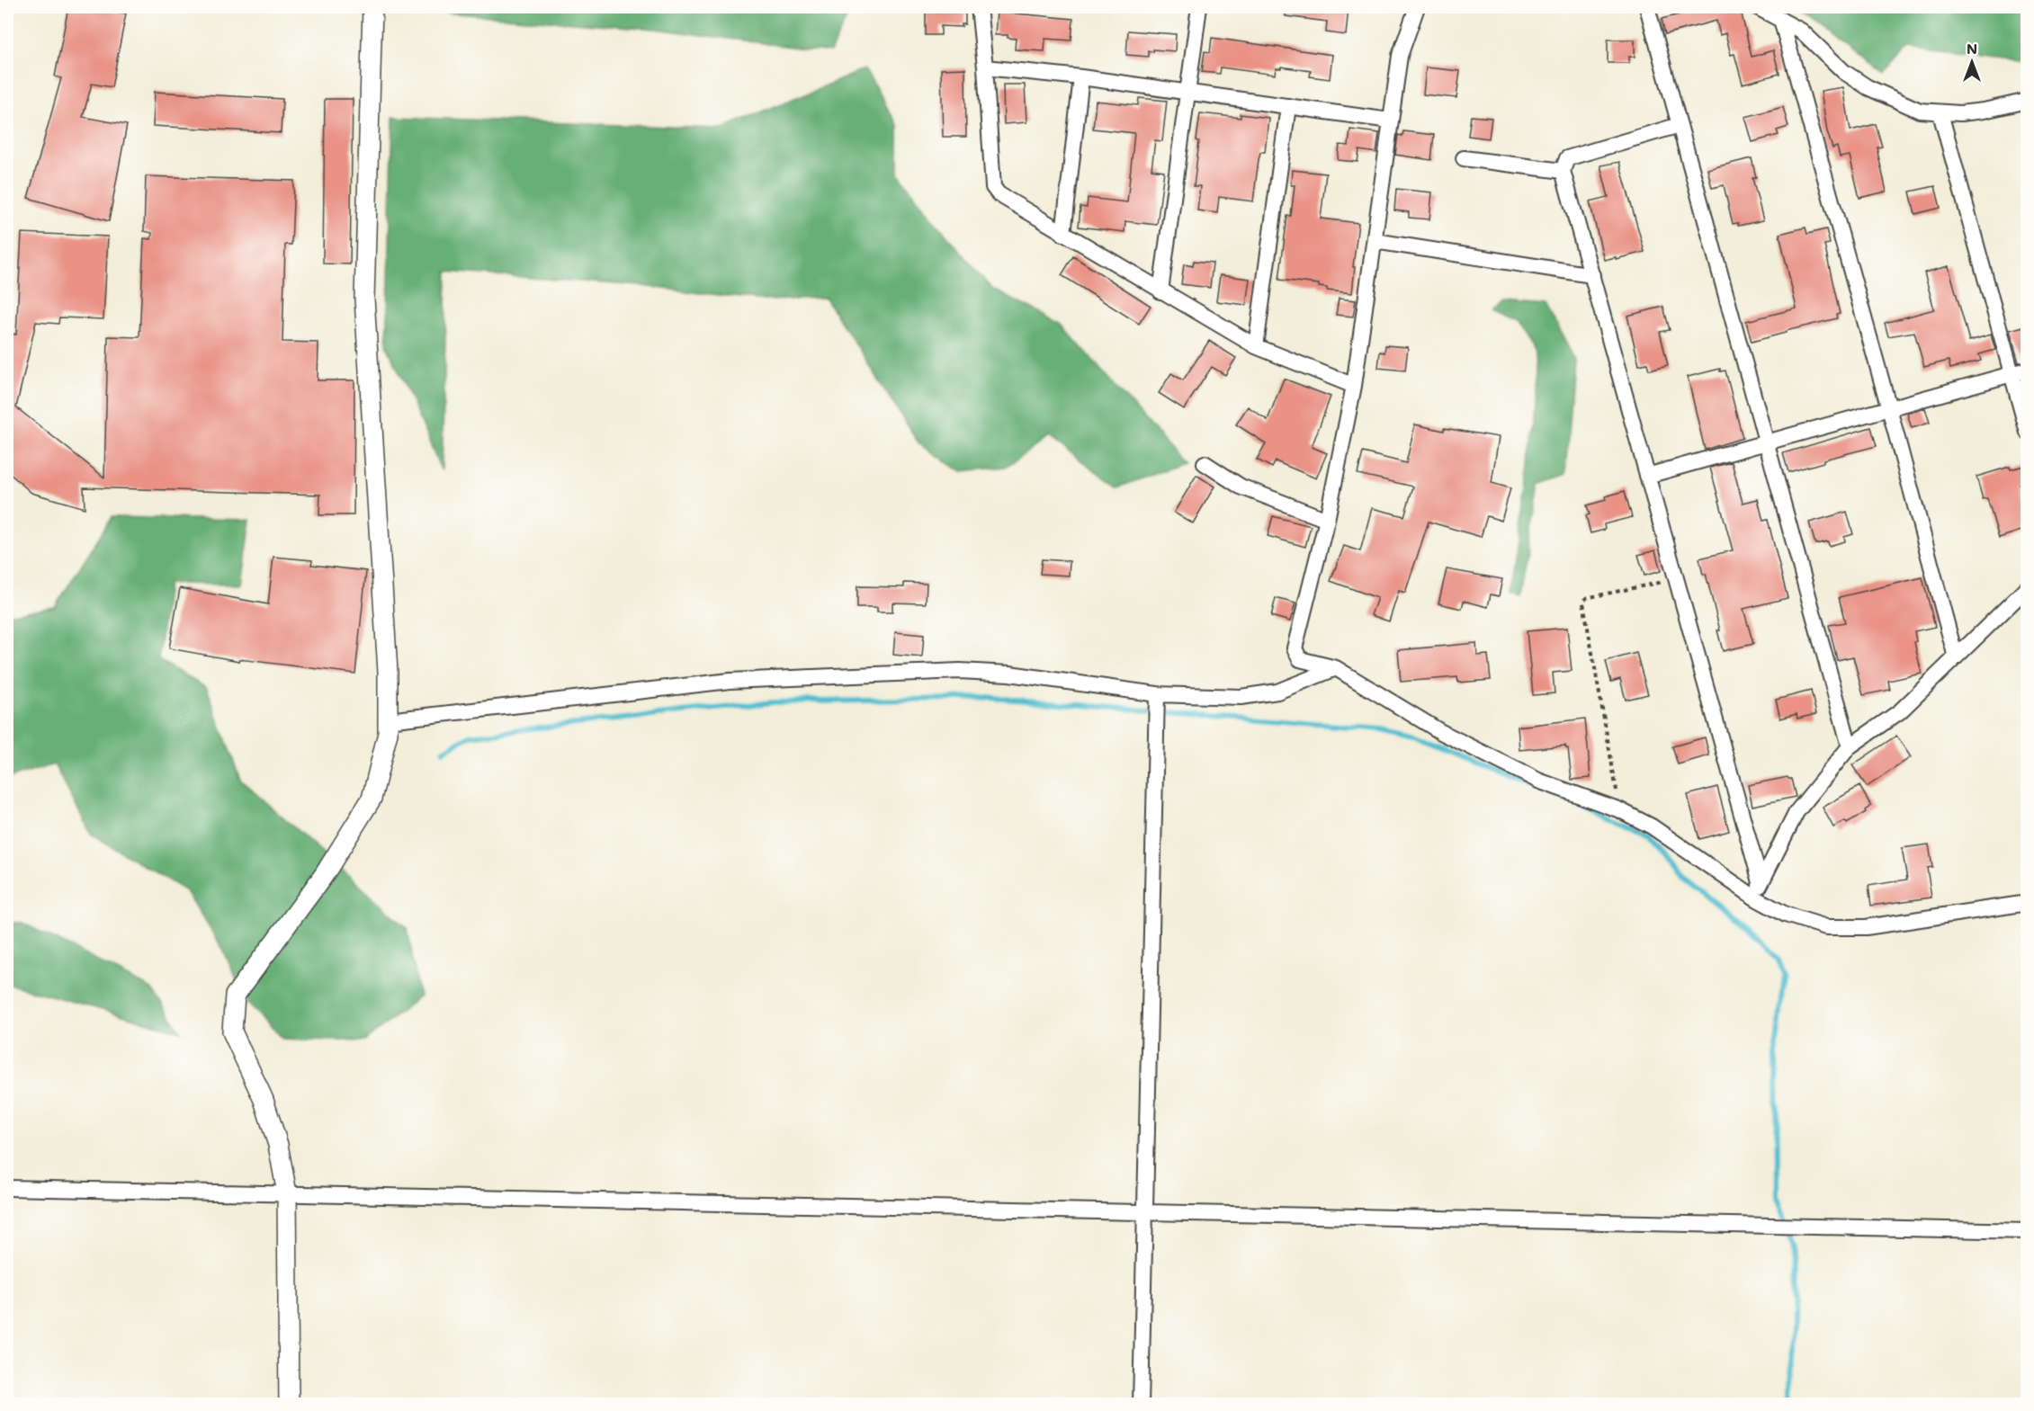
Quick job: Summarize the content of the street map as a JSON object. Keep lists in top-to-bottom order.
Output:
{
  "north": "top"
}
